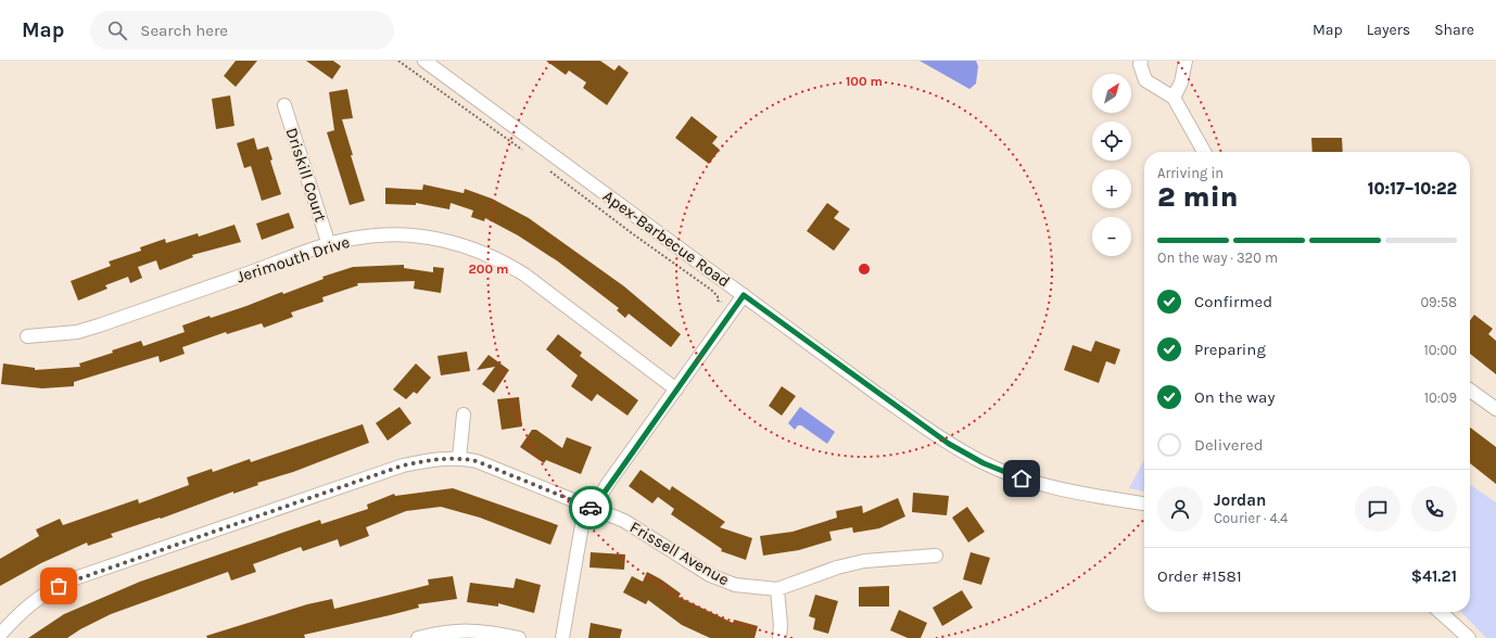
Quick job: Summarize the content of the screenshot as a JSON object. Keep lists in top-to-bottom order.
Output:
{
  "streets": {
    "street": [
      "Driskill Court",
      "Apex-Barbecue Road",
      "Jerimouth Drive",
      "Frissell Avenue"
    ]
  },
  "crossings": [
    ["Driskill Court", "Jerimouth Drive"]
  ],
  "north": "top right",
  "page": {
    "header": "Map",
    "search": "Search here",
    "nav": ["Map", "Layers", "Share"],
    "map_buttons": ["+", "−"],
    "heading": ["2 min", "Arriving in", "10:17–10:22"],
    "panel": [
      "Jordan",
      "Courier · 4.4",
      "Order #1581",
      "$41.21"
    ],
    "bar": "On the way · 320 m",
    "list": [
      ["Confirmed", "09:58"],
      ["Preparing", "10:00"],
      ["On the way", "10:09"],
      "Delivered"
    ]
  },
  "rings": ["100 m", "200 m"]
}
